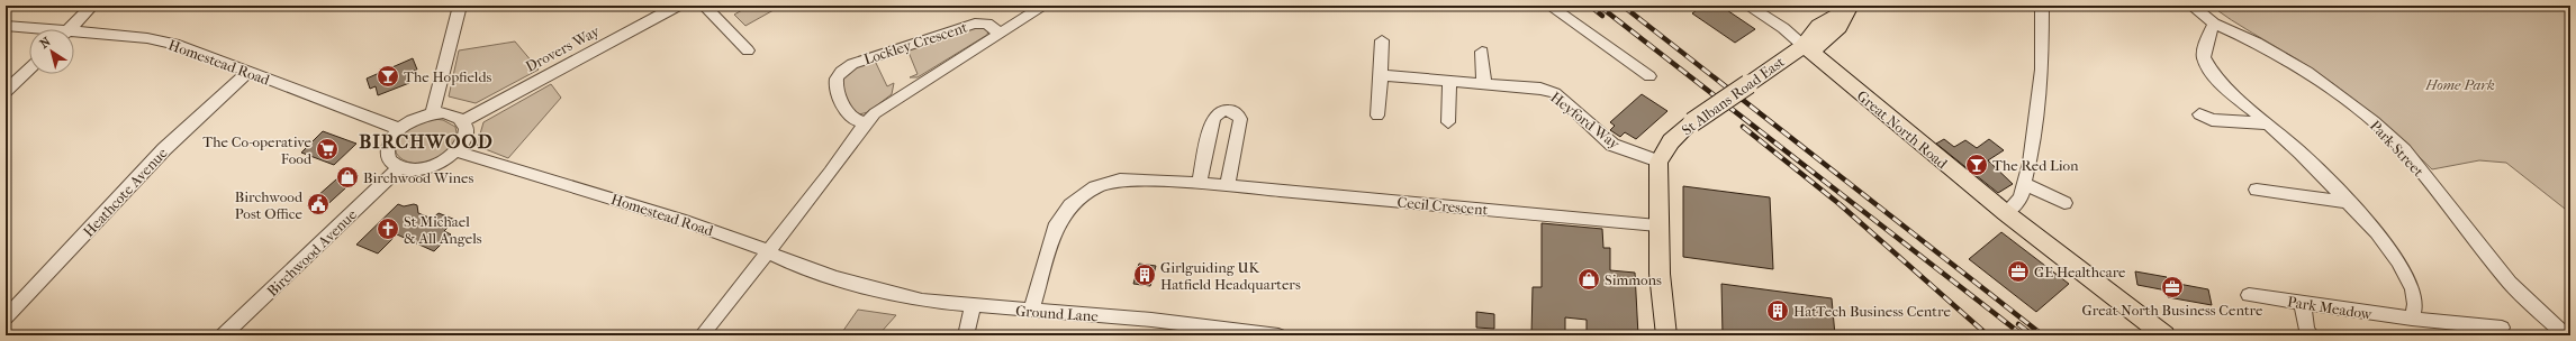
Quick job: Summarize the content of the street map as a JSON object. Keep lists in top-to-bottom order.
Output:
{
  "streets": {
    "main road": ["St Albans Road East", "Great North Road"],
    "street": [
      "Lockley Crescent",
      "Drovers Way",
      "Homestead Road",
      "Heyford Way",
      "Park Street",
      "Heathcote Avenue",
      "Cecil Crescent",
      "Birchwood Avenue",
      "Park Meadow",
      "Ground Lane"
    ]
  },
  "crossings": [
    ["Lockley Crescent", "Homestead Road"],
    ["Drovers Way", "Homestead Road"],
    ["Drovers Way", "Birchwood Avenue"],
    ["Homestead Road", "Heathcote Avenue"],
    ["Homestead Road", "Birchwood Avenue"],
    ["Homestead Road", "Ground Lane"],
    ["St Albans Road East", "Heyford Way"],
    ["St Albans Road East", "Great North Road"],
    ["Cecil Crescent", "Ground Lane"]
  ],
  "districts": ["BIRCHWOOD"],
  "parks": ["Home Park"],
  "places": {
    "bar": ["The Hopfields", "The Red Lion"],
    "supermarket": ["The Co-operative Food"],
    "shop": ["Birchwood Wines", "Simmons"],
    "public building": ["Birchwood Post Office"],
    "church": ["St Michael & All Angels"],
    "office": ["GE Healthcare", "Great North Business Centre"],
    "building": ["Girlguiding UK Hatfield Headquarters", "HatTech Business Centre"]
  },
  "north": "top left"
}
